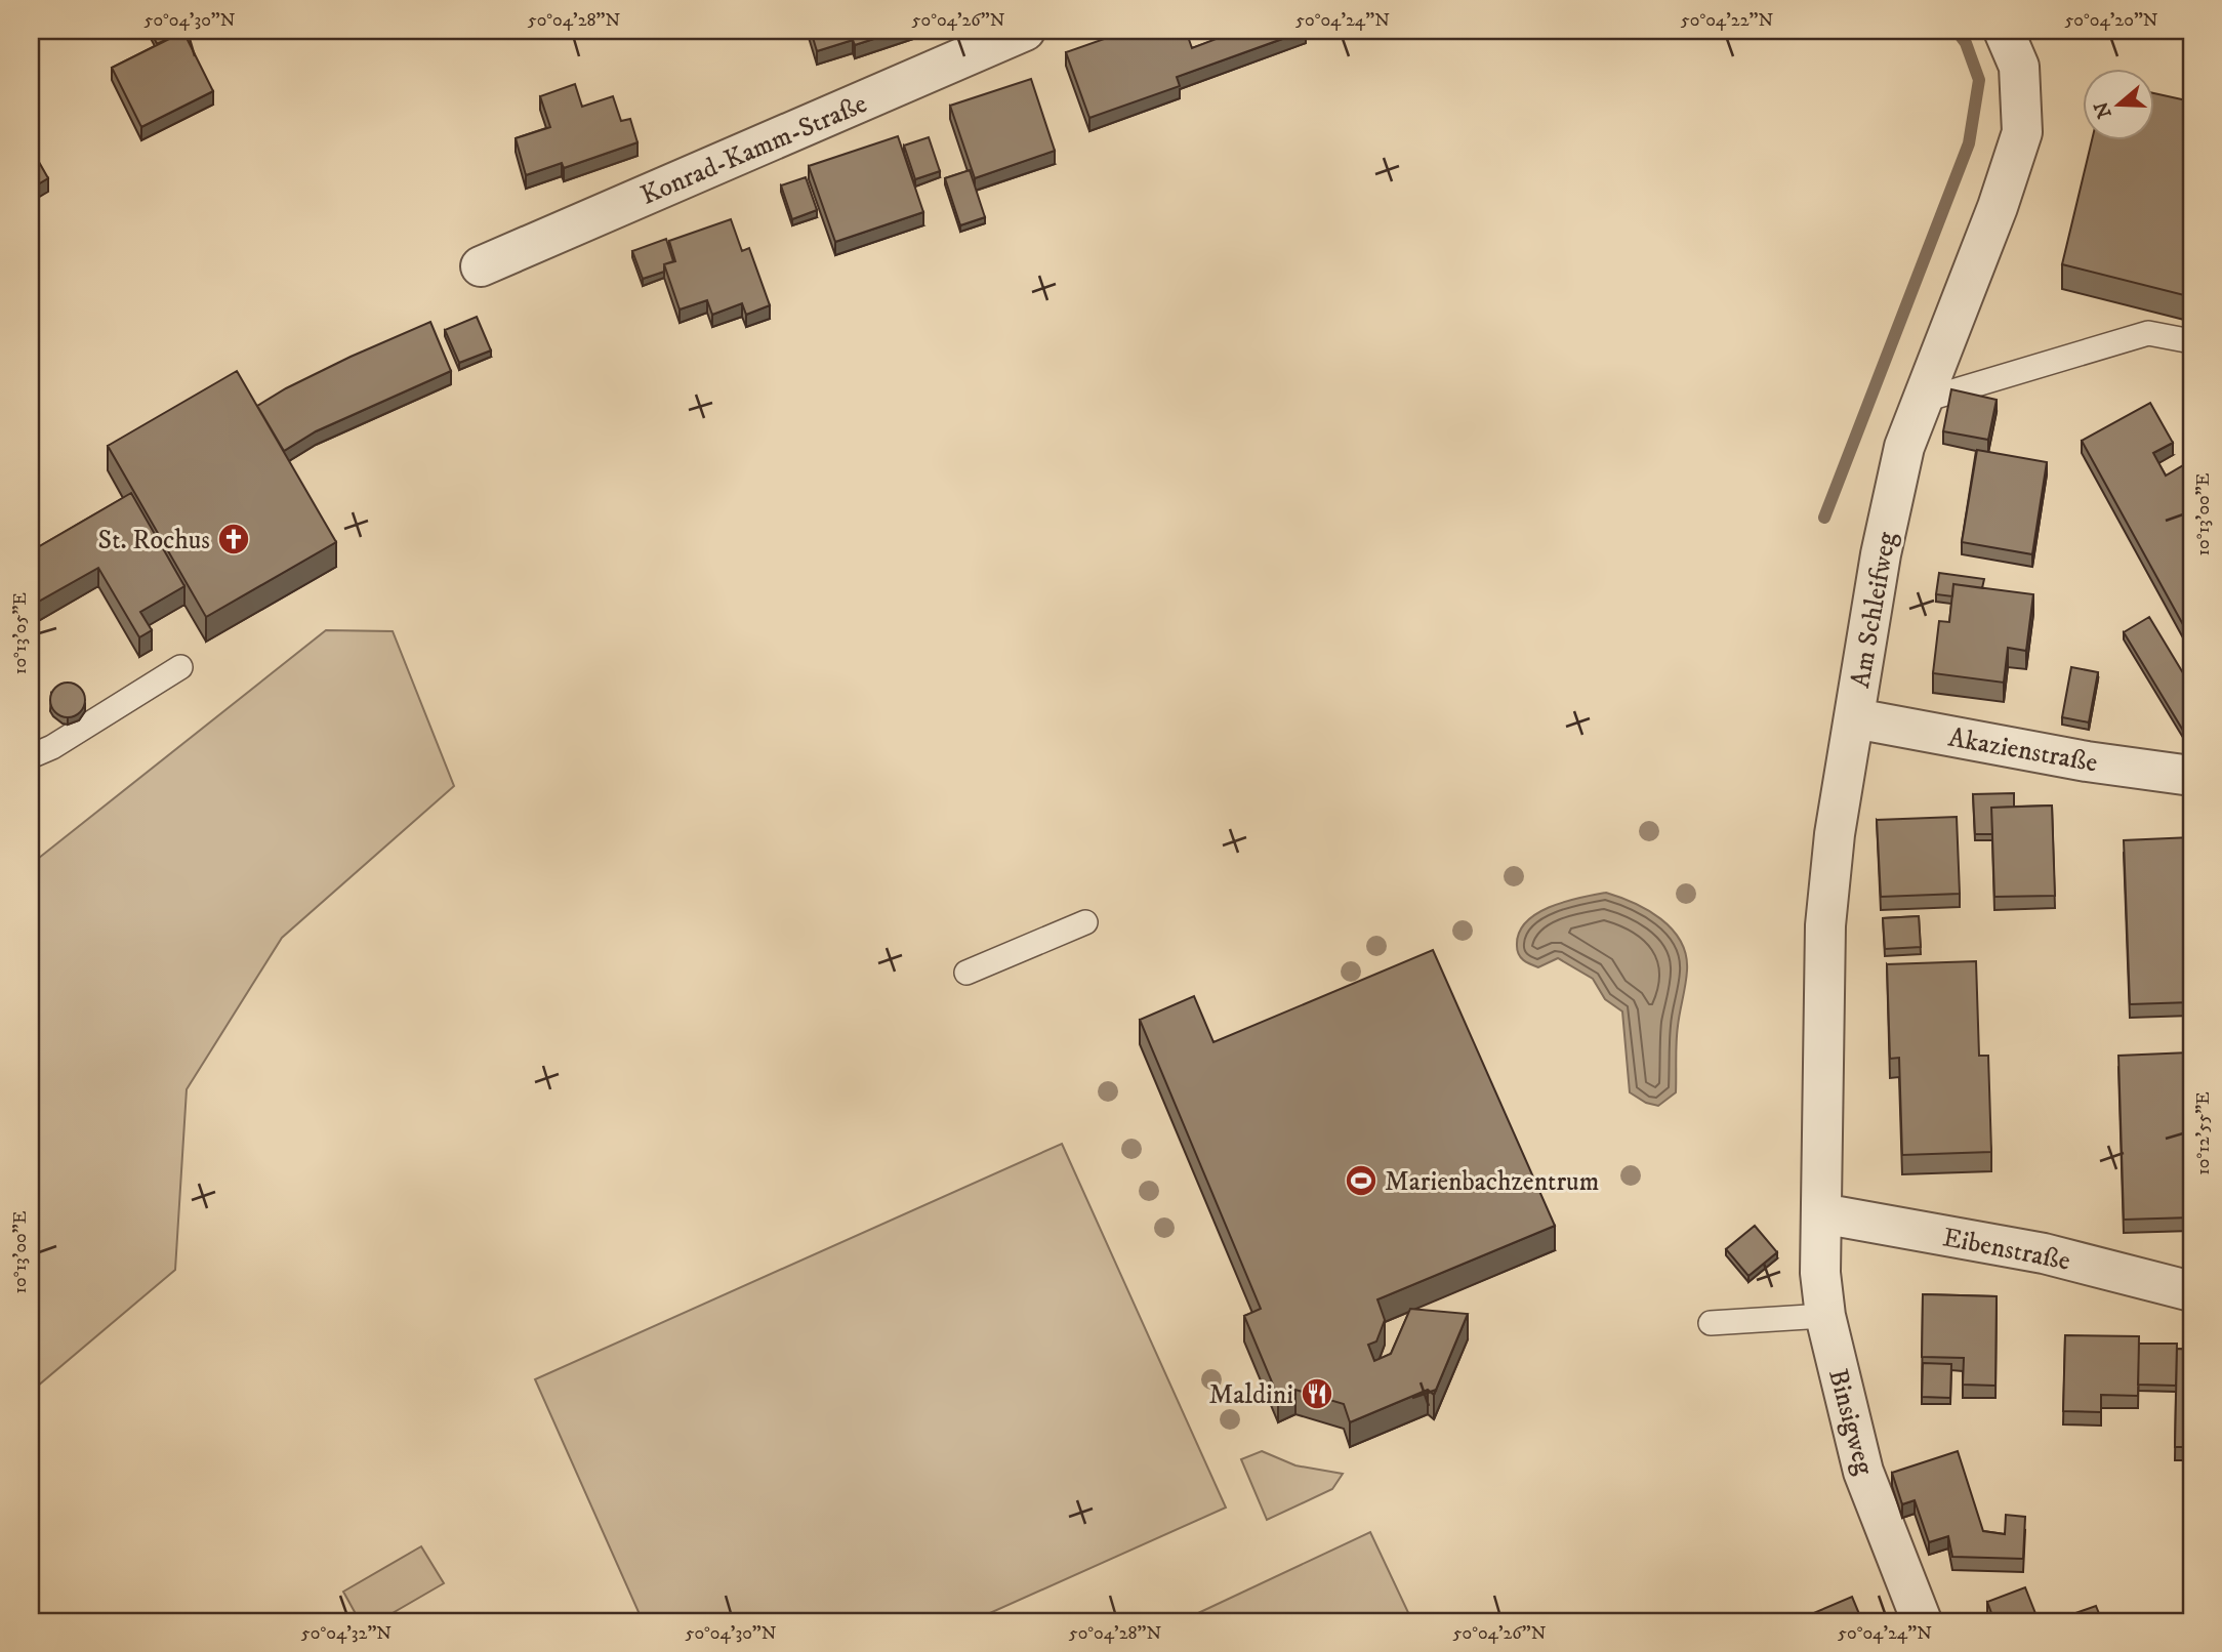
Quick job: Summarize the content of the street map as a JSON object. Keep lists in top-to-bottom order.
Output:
{
  "streets": {
    "street": [
      "Konrad-Kamm-Straße",
      "Am Schleifweg",
      "Akazienstraße",
      "Eibenstraße",
      "Binsigweg"
    ]
  },
  "crossings": [
    ["Am Schleifweg", "Akazienstraße"],
    ["Am Schleifweg", "Eibenstraße"],
    ["Am Schleifweg", "Binsigweg"],
    ["Eibenstraße", "Binsigweg"]
  ],
  "places": {
    "church": ["St. Rochus"],
    "sports": ["Marienbachzentrum"],
    "restaurant": ["Maldini"]
  },
  "north": "left",
  "coordinates": [
    "50°04'30\"N",
    "50°04'28\"N",
    "50°04'26\"N",
    "50°04'24\"N",
    "50°04'22\"N",
    "50°04'20\"N",
    "10°13'00\"E",
    "10°13'05\"E",
    "10°12'55\"E",
    "50°04'32\"N"
  ]
}
